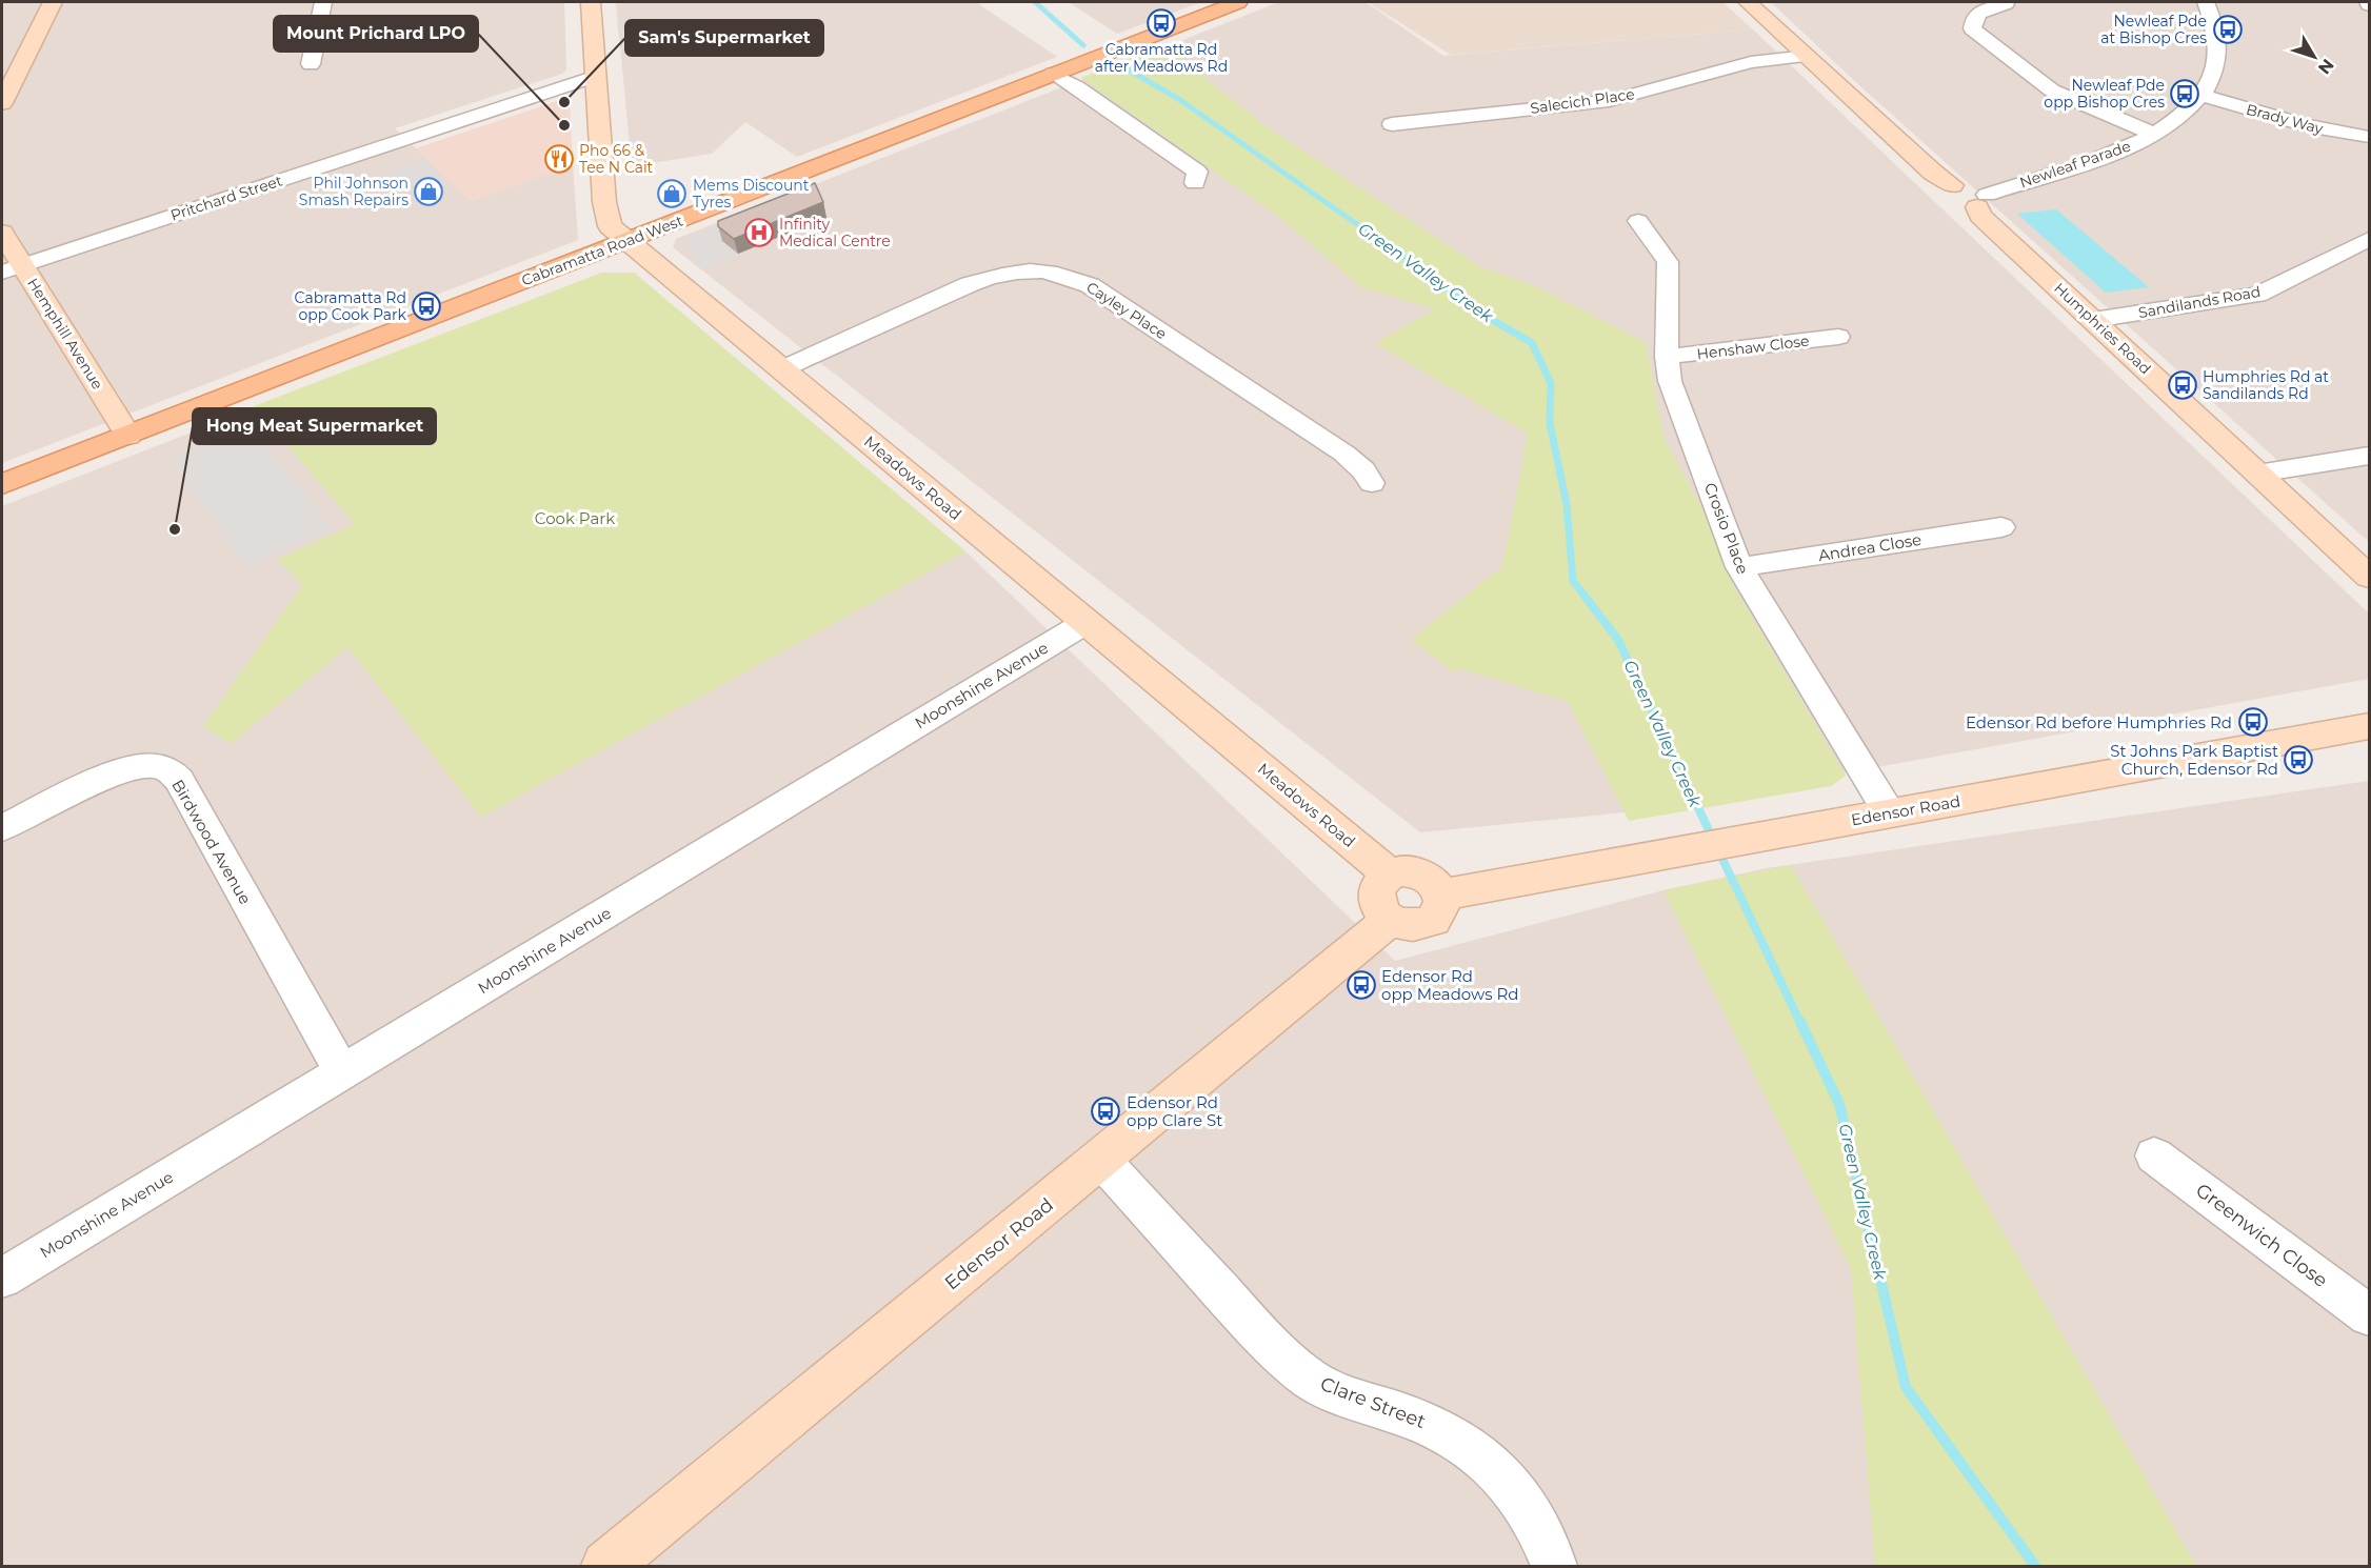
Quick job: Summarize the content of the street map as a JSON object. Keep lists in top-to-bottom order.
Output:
{
  "streets": {
    "main road": [
      "Cabramatta Road West",
      "Humphries Road",
      "Hemphill Avenue",
      "Meadows Road",
      "Edensor Road"
    ],
    "street": [
      "Salecich Place",
      "Brady Way",
      "Newleaf Parade",
      "Pritchard Street",
      "Sandilands Road",
      "Cayley Place",
      "Henshaw Close",
      "Crosio Place",
      "Andrea Close",
      "Moonshine Avenue",
      "Birdwood Avenue",
      "Greenwich Close",
      "Clare Street"
    ]
  },
  "crossings": [
    ["Brady Way", "Newleaf Parade"],
    ["Newleaf Parade", "Humphries Road"],
    ["Pritchard Street", "Hemphill Avenue"],
    ["Pritchard Street", "Meadows Road"],
    ["Cabramatta Road West", "Hemphill Avenue"],
    ["Cabramatta Road West", "Meadows Road"],
    ["Sandilands Road", "Humphries Road"],
    ["Cayley Place", "Meadows Road"],
    ["Henshaw Close", "Crosio Place"],
    ["Meadows Road", "Moonshine Avenue"],
    ["Meadows Road", "Edensor Road"],
    ["Crosio Place", "Andrea Close"],
    ["Crosio Place", "Edensor Road"],
    ["Moonshine Avenue", "Birdwood Avenue"],
    ["Edensor Road", "Clare Street"]
  ],
  "water": ["Green Valley Creek"],
  "parks": ["Cook Park"],
  "places": {
    "bus stop": [
      "Cabramatta Rd after Meadows Rd",
      "Newleaf Pde at Bishop Cres",
      "Newleaf Pde opp Bishop Cres",
      "Cabramatta Rd opp Cook Park",
      "Humphries Rd at Sandilands Rd",
      "Edensor Rd before Humphries Rd",
      "St Johns Park Baptist Church, Edensor Rd",
      "Edensor Rd opp Meadows Rd",
      "Edensor Rd opp Clare St"
    ],
    "other": ["Sam's Supermarket", "Mount Prichard LPO", "Hong Meat Supermarket"],
    "restaurant": ["Pho 66 & Tee N Cait"],
    "shop": ["Phil Johnson Smash Repairs", "Mems Discount Tyres"],
    "hospital": ["Infinity Medical Centre"]
  },
  "north": "bottom right"
}
